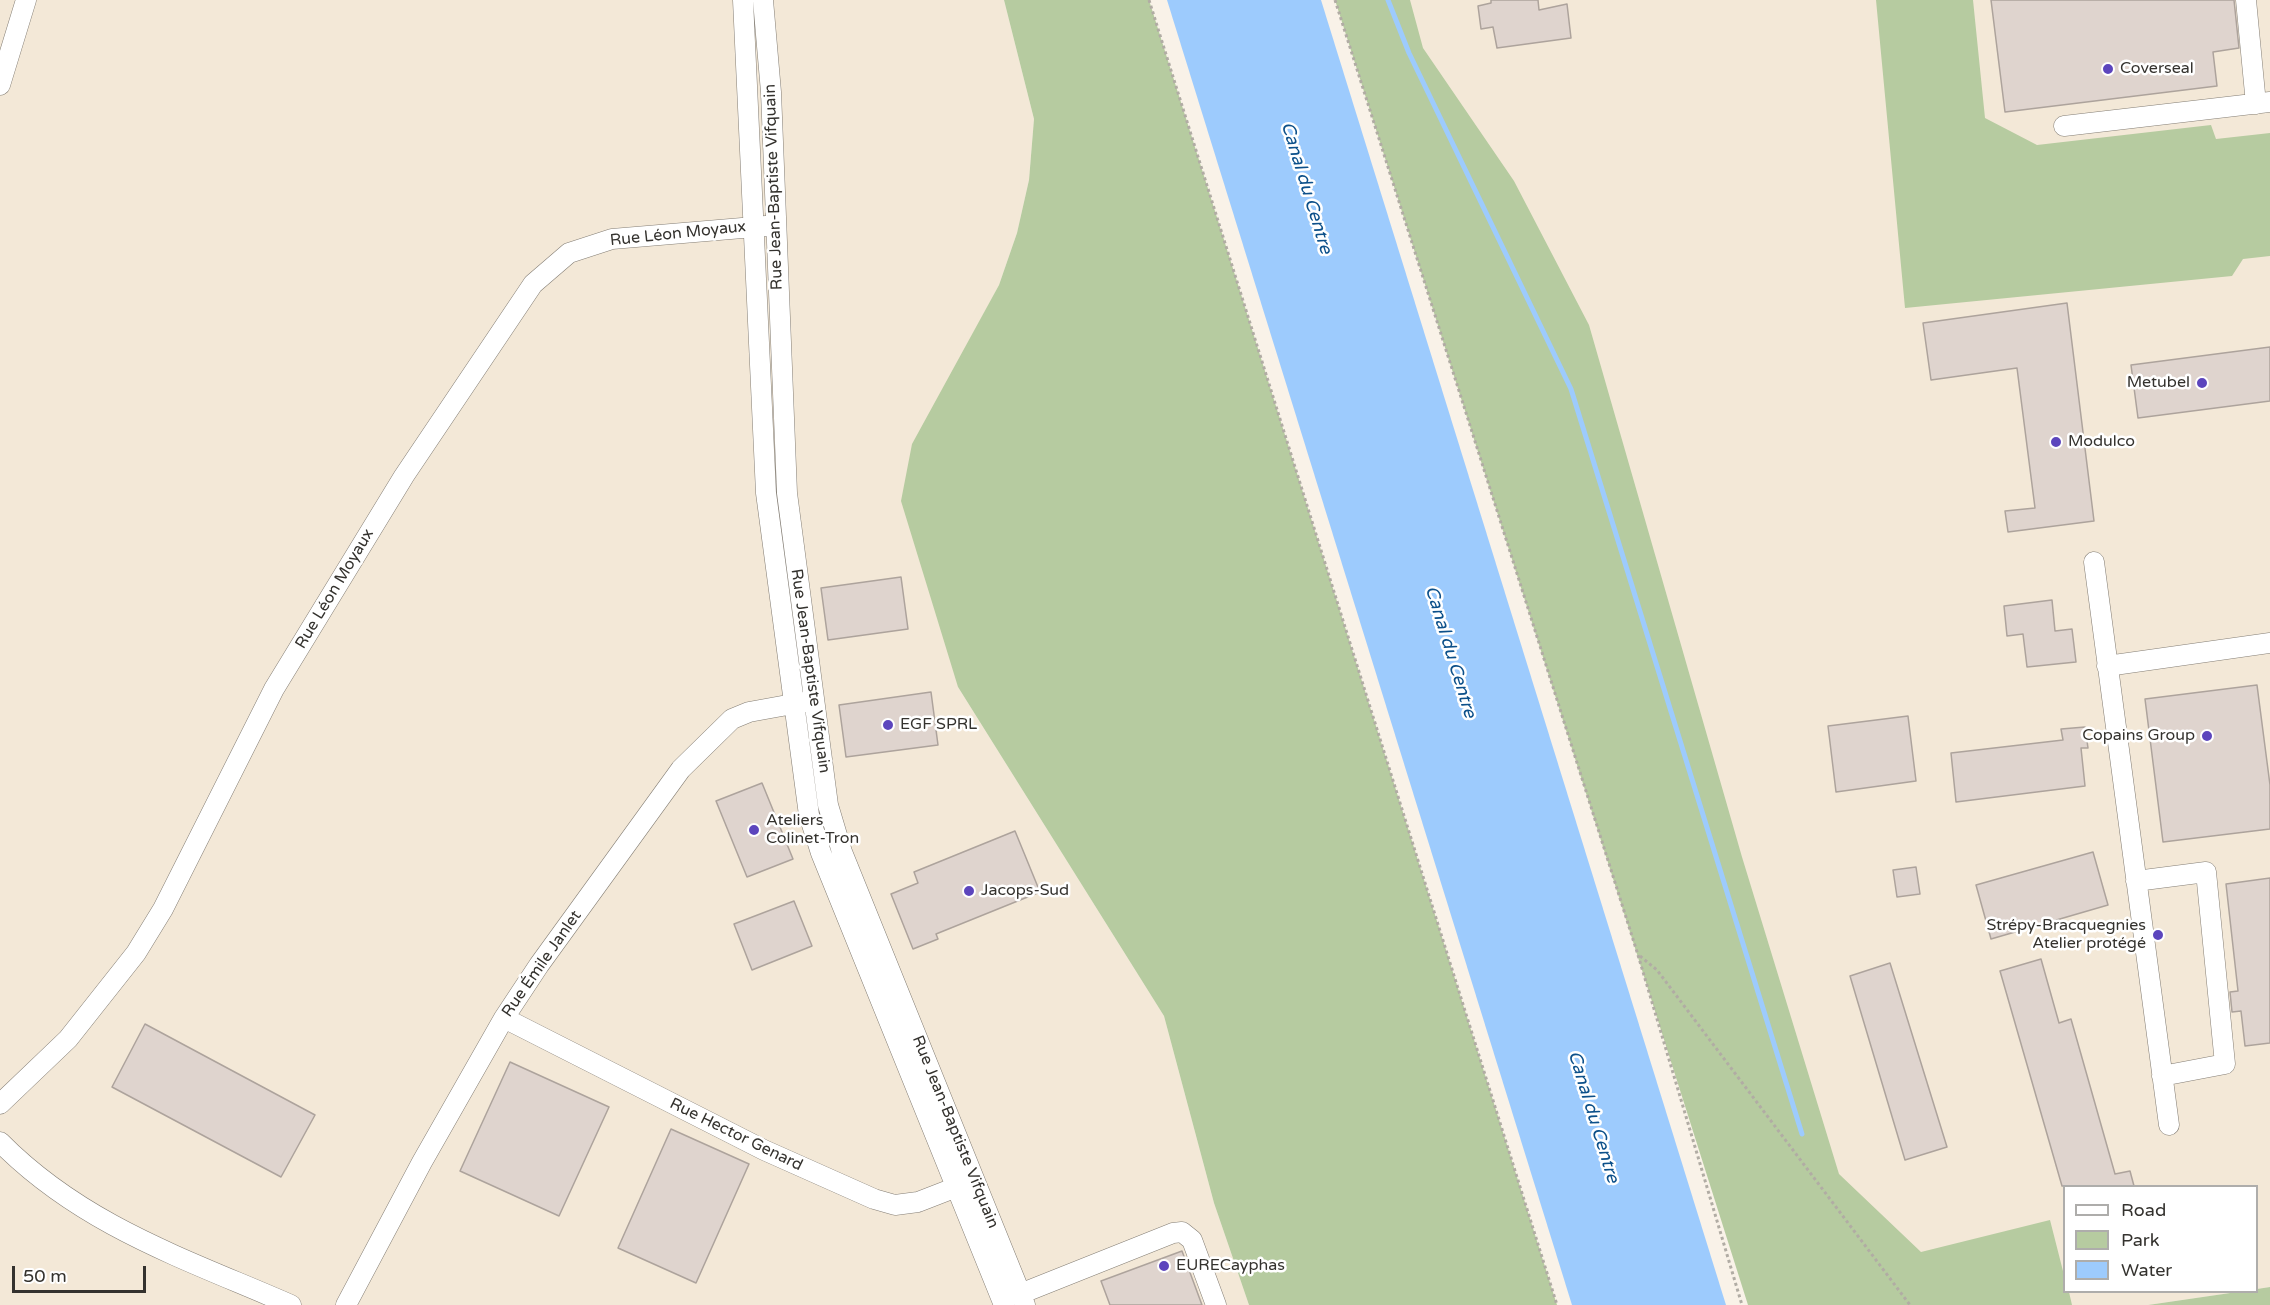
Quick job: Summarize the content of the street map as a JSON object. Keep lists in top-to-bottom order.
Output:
{
  "streets": {
    "street": [
      "Rue Jean-Baptiste Vifquain",
      "Rue Léon Moyaux",
      "Rue Émile Janlet",
      "Rue Hector Genard"
    ]
  },
  "crossings": [
    ["Rue Jean-Baptiste Vifquain", "Rue Léon Moyaux"],
    ["Rue Jean-Baptiste Vifquain", "Rue Émile Janlet"],
    ["Rue Jean-Baptiste Vifquain", "Rue Hector Genard"],
    ["Rue Émile Janlet", "Rue Hector Genard"]
  ],
  "water": ["Canal du Centre"],
  "places": [
    "Coverseal",
    "Metubel",
    "Modulco",
    "EGF SPRL",
    "Copains Group",
    "Ateliers Colinet-Tron",
    "Jacops-Sud",
    "Strépy-Bracquegnies Atelier protégé",
    "EURECayphas"
  ],
  "legend": ["Road", "Park", "Water"],
  "scale_bar": "50 m"
}
